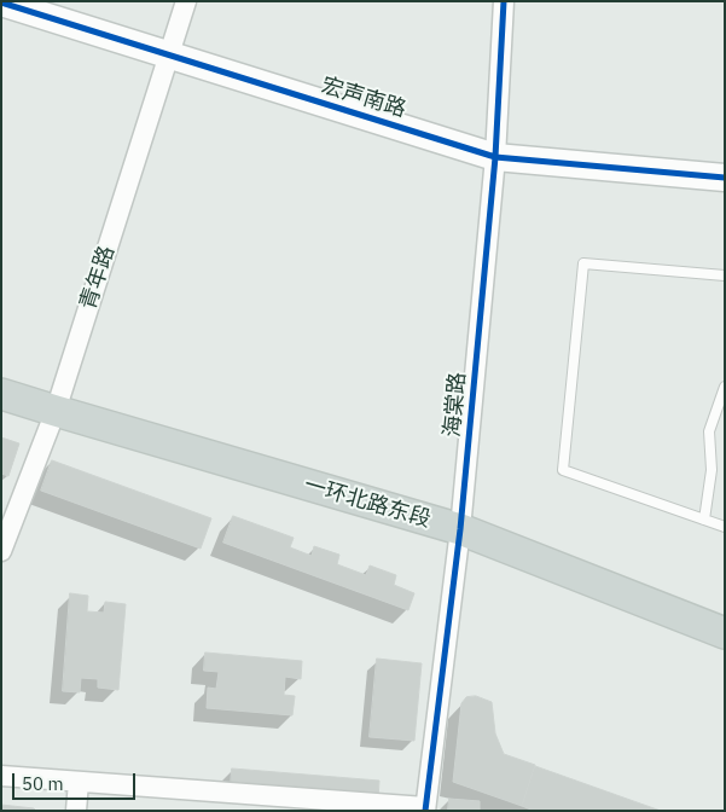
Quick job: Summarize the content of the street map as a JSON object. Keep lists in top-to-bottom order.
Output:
{
  "streets": {
    "main road": ["一环北路东段"],
    "street": ["宏声南路", "青年路", "海棠路"]
  },
  "crossings": [
    ["宏声南路", "海棠路"],
    ["青年路", "一环北路东段"],
    ["海棠路", "一环北路东段"]
  ],
  "scale_bar": "50 m"
}
